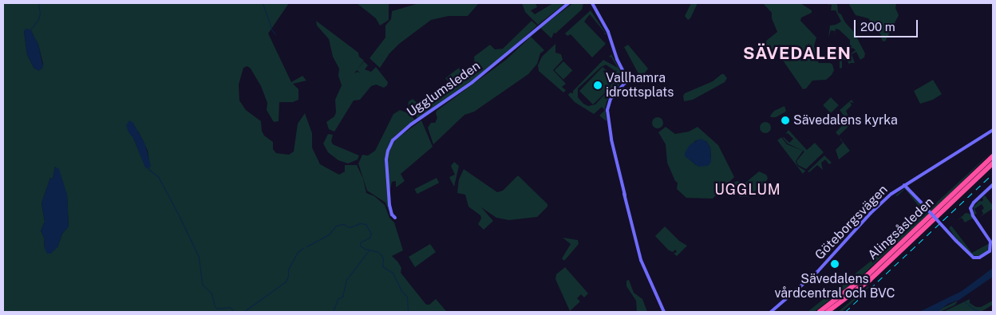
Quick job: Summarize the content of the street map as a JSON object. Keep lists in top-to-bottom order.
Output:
{
  "streets": {
    "highway": ["Alingsåsleden"],
    "street": ["Ugglumsleden", "Göteborgsvägen"]
  },
  "districts": ["SÄVEDALEN", "UGGLUM"],
  "places": ["Vallhamra idrottsplats", "Sävedalens kyrka", "Sävedalens vårdcentral och BVC"],
  "scale_bar": "200 m"
}
